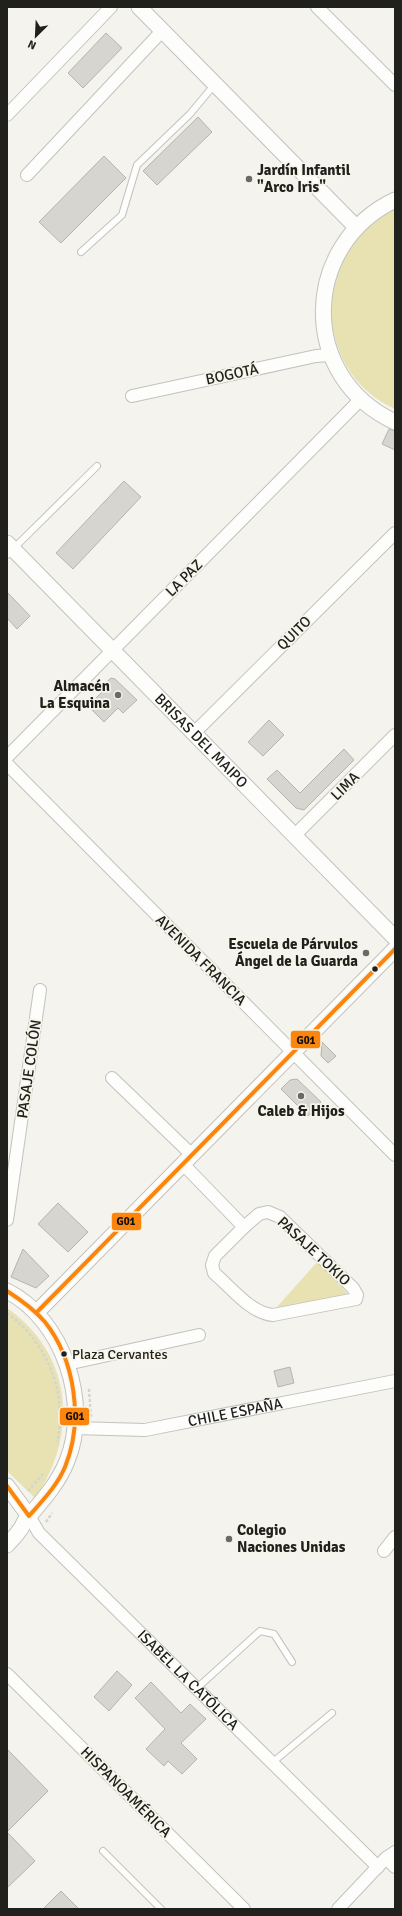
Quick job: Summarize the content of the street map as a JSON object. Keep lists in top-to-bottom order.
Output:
{
  "streets": {
    "street": [
      "BOGOTÁ",
      "LA PAZ",
      "QUITO",
      "BRISAS DEL MAIPO",
      "LIMA",
      "AVENIDA FRANCIA",
      "PASAJE COLÓN",
      "PASAJE TOKIO",
      "CHILE ESPAÑA",
      "ISABEL LA CATÓLICA",
      "HISPANOAMÉRICA"
    ]
  },
  "crossings": [
    ["LA PAZ", "BRISAS DEL MAIPO"],
    ["QUITO", "BRISAS DEL MAIPO"],
    ["BRISAS DEL MAIPO", "LIMA"]
  ],
  "places": [
    "Jardín Infantil \"Arco Iris\"",
    "Almacén La Esquina",
    "Escuela de Párvulos Ángel de la Guarda",
    "Caleb & Hijos",
    "Plaza Cervantes",
    "Colegio Naciones Unidas"
  ],
  "lines": ["transit line G01"],
  "north": "bottom left"
}
